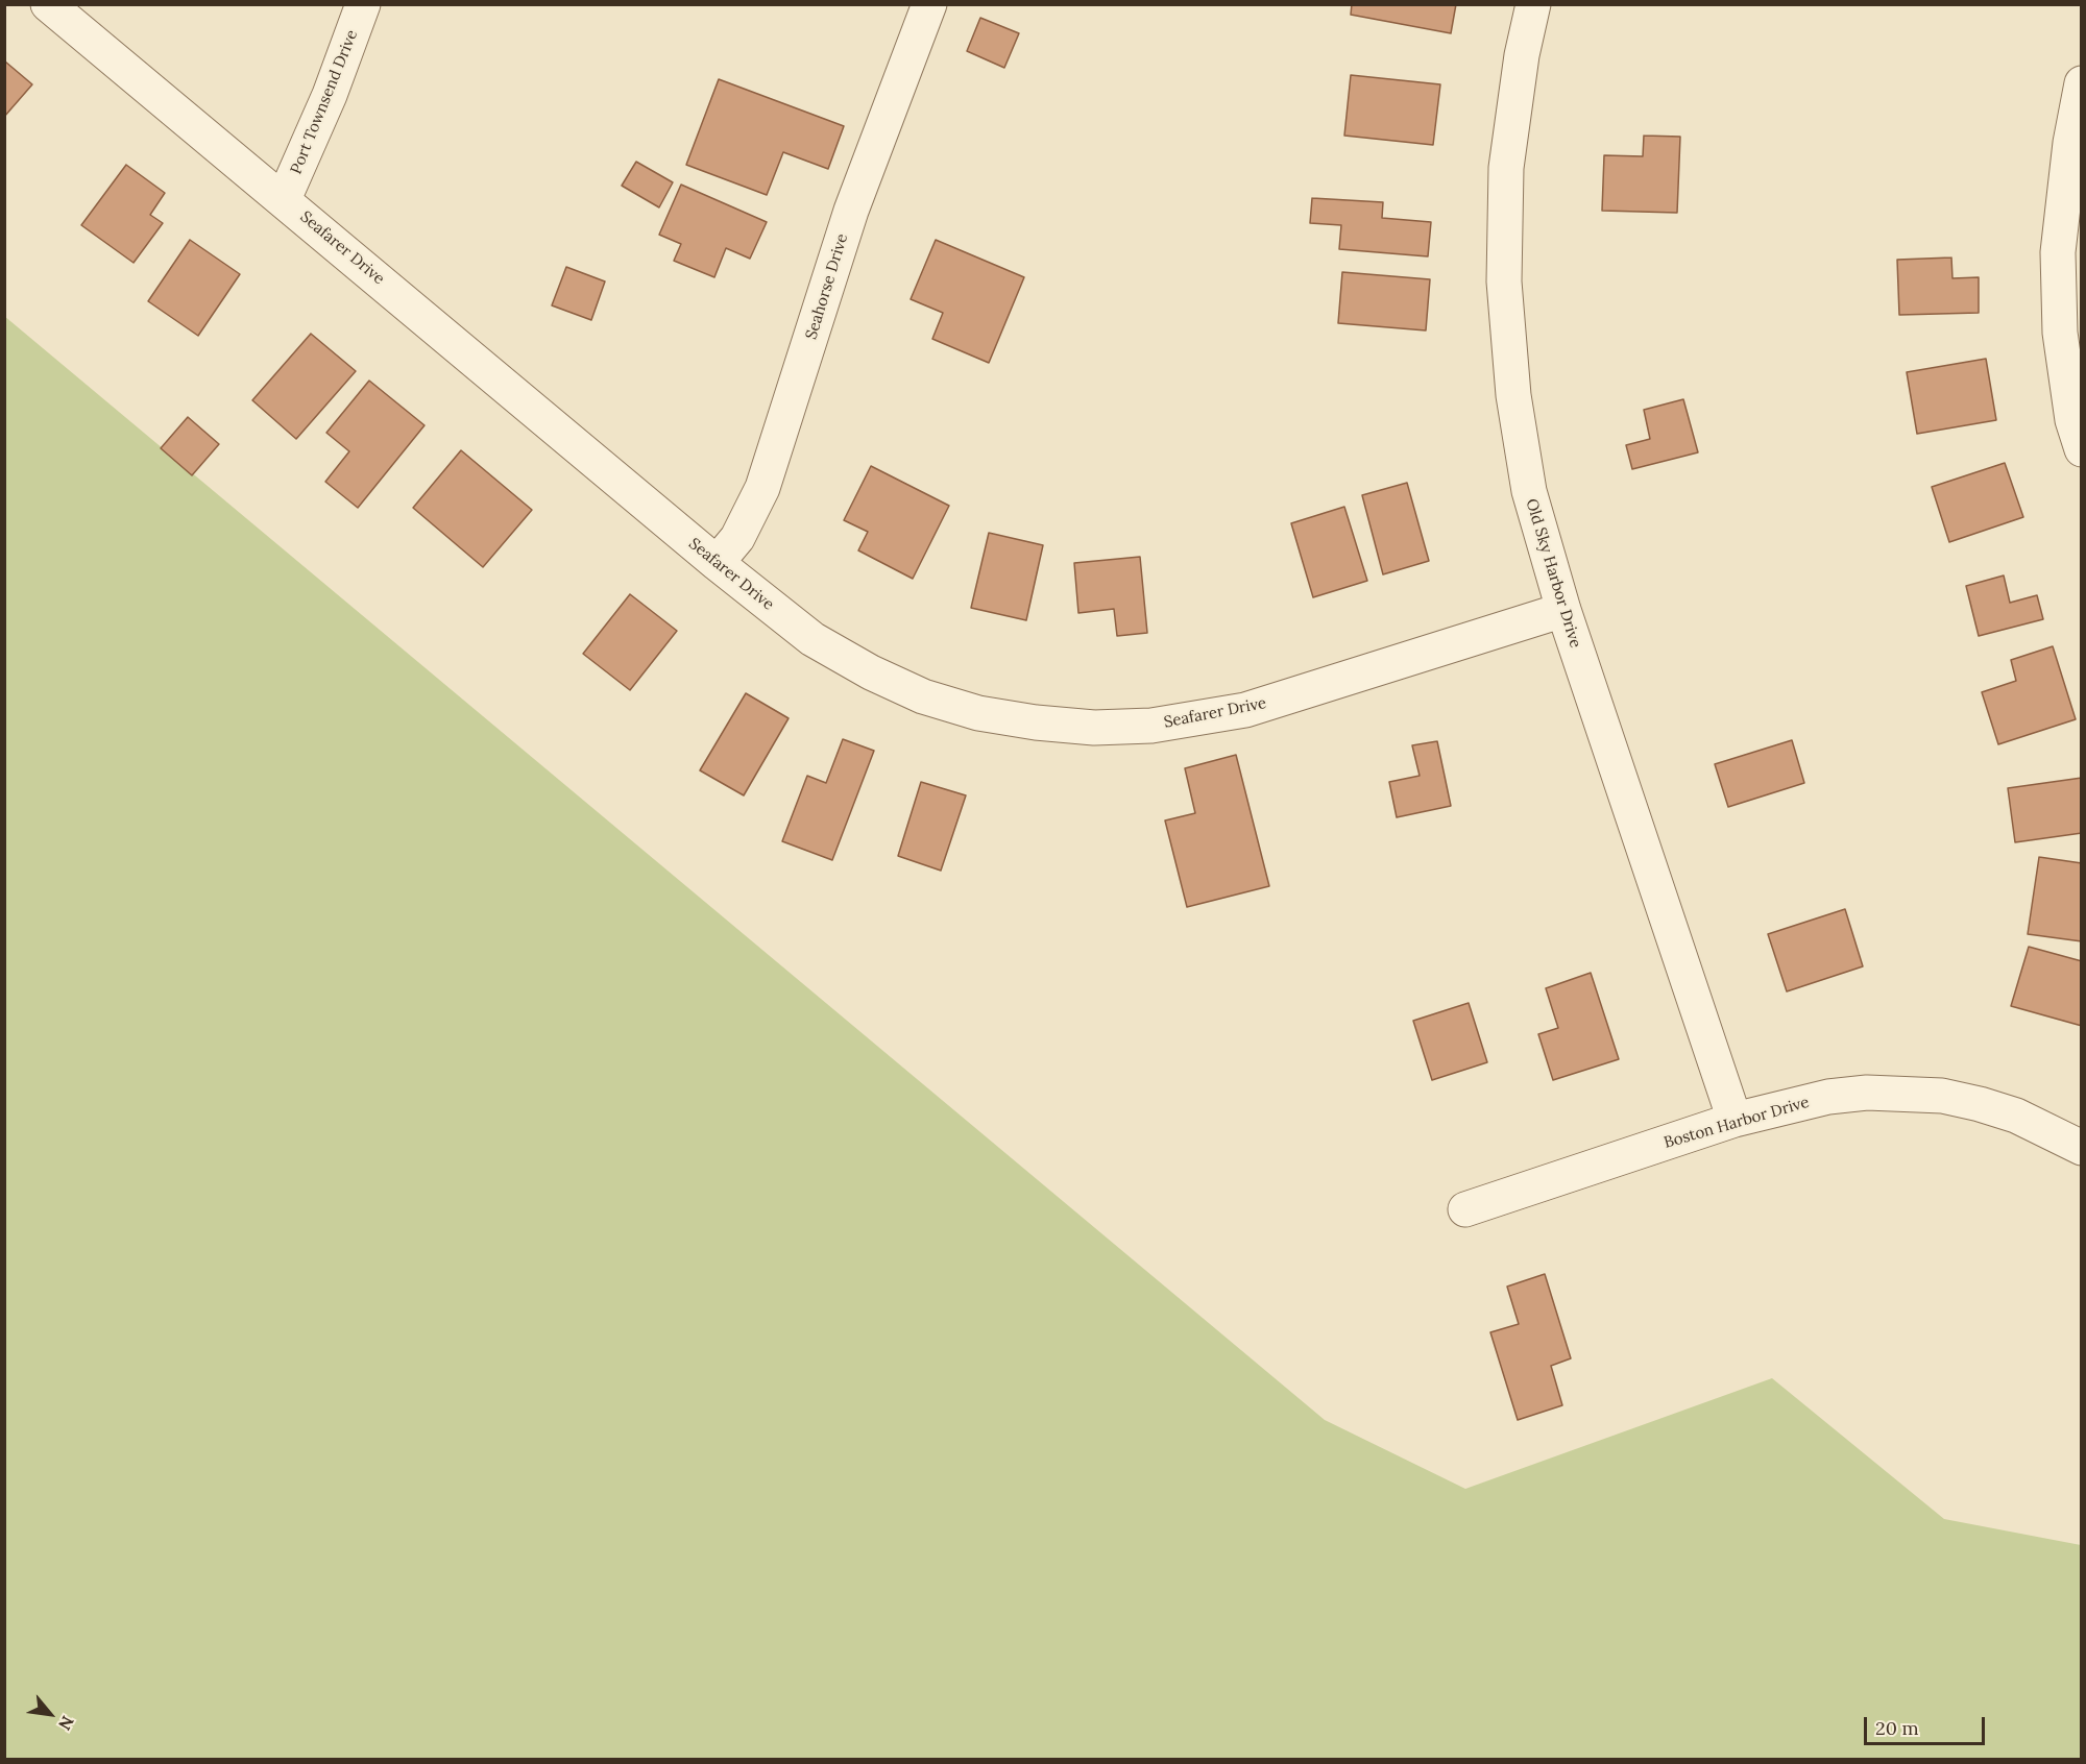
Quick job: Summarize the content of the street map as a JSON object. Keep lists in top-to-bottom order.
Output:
{
  "streets": {
    "street": [
      "Port Townsend Drive",
      "Seafarer Drive",
      "Seahorse Drive",
      "Old Sky Harbor Drive",
      "Boston Harbor Drive"
    ]
  },
  "crossings": [
    ["Port Townsend Drive", "Seafarer Drive"],
    ["Seafarer Drive", "Seahorse Drive"],
    ["Seafarer Drive", "Old Sky Harbor Drive"],
    ["Old Sky Harbor Drive", "Boston Harbor Drive"]
  ],
  "scale_bar": "20 m",
  "north": "bottom right"
}
